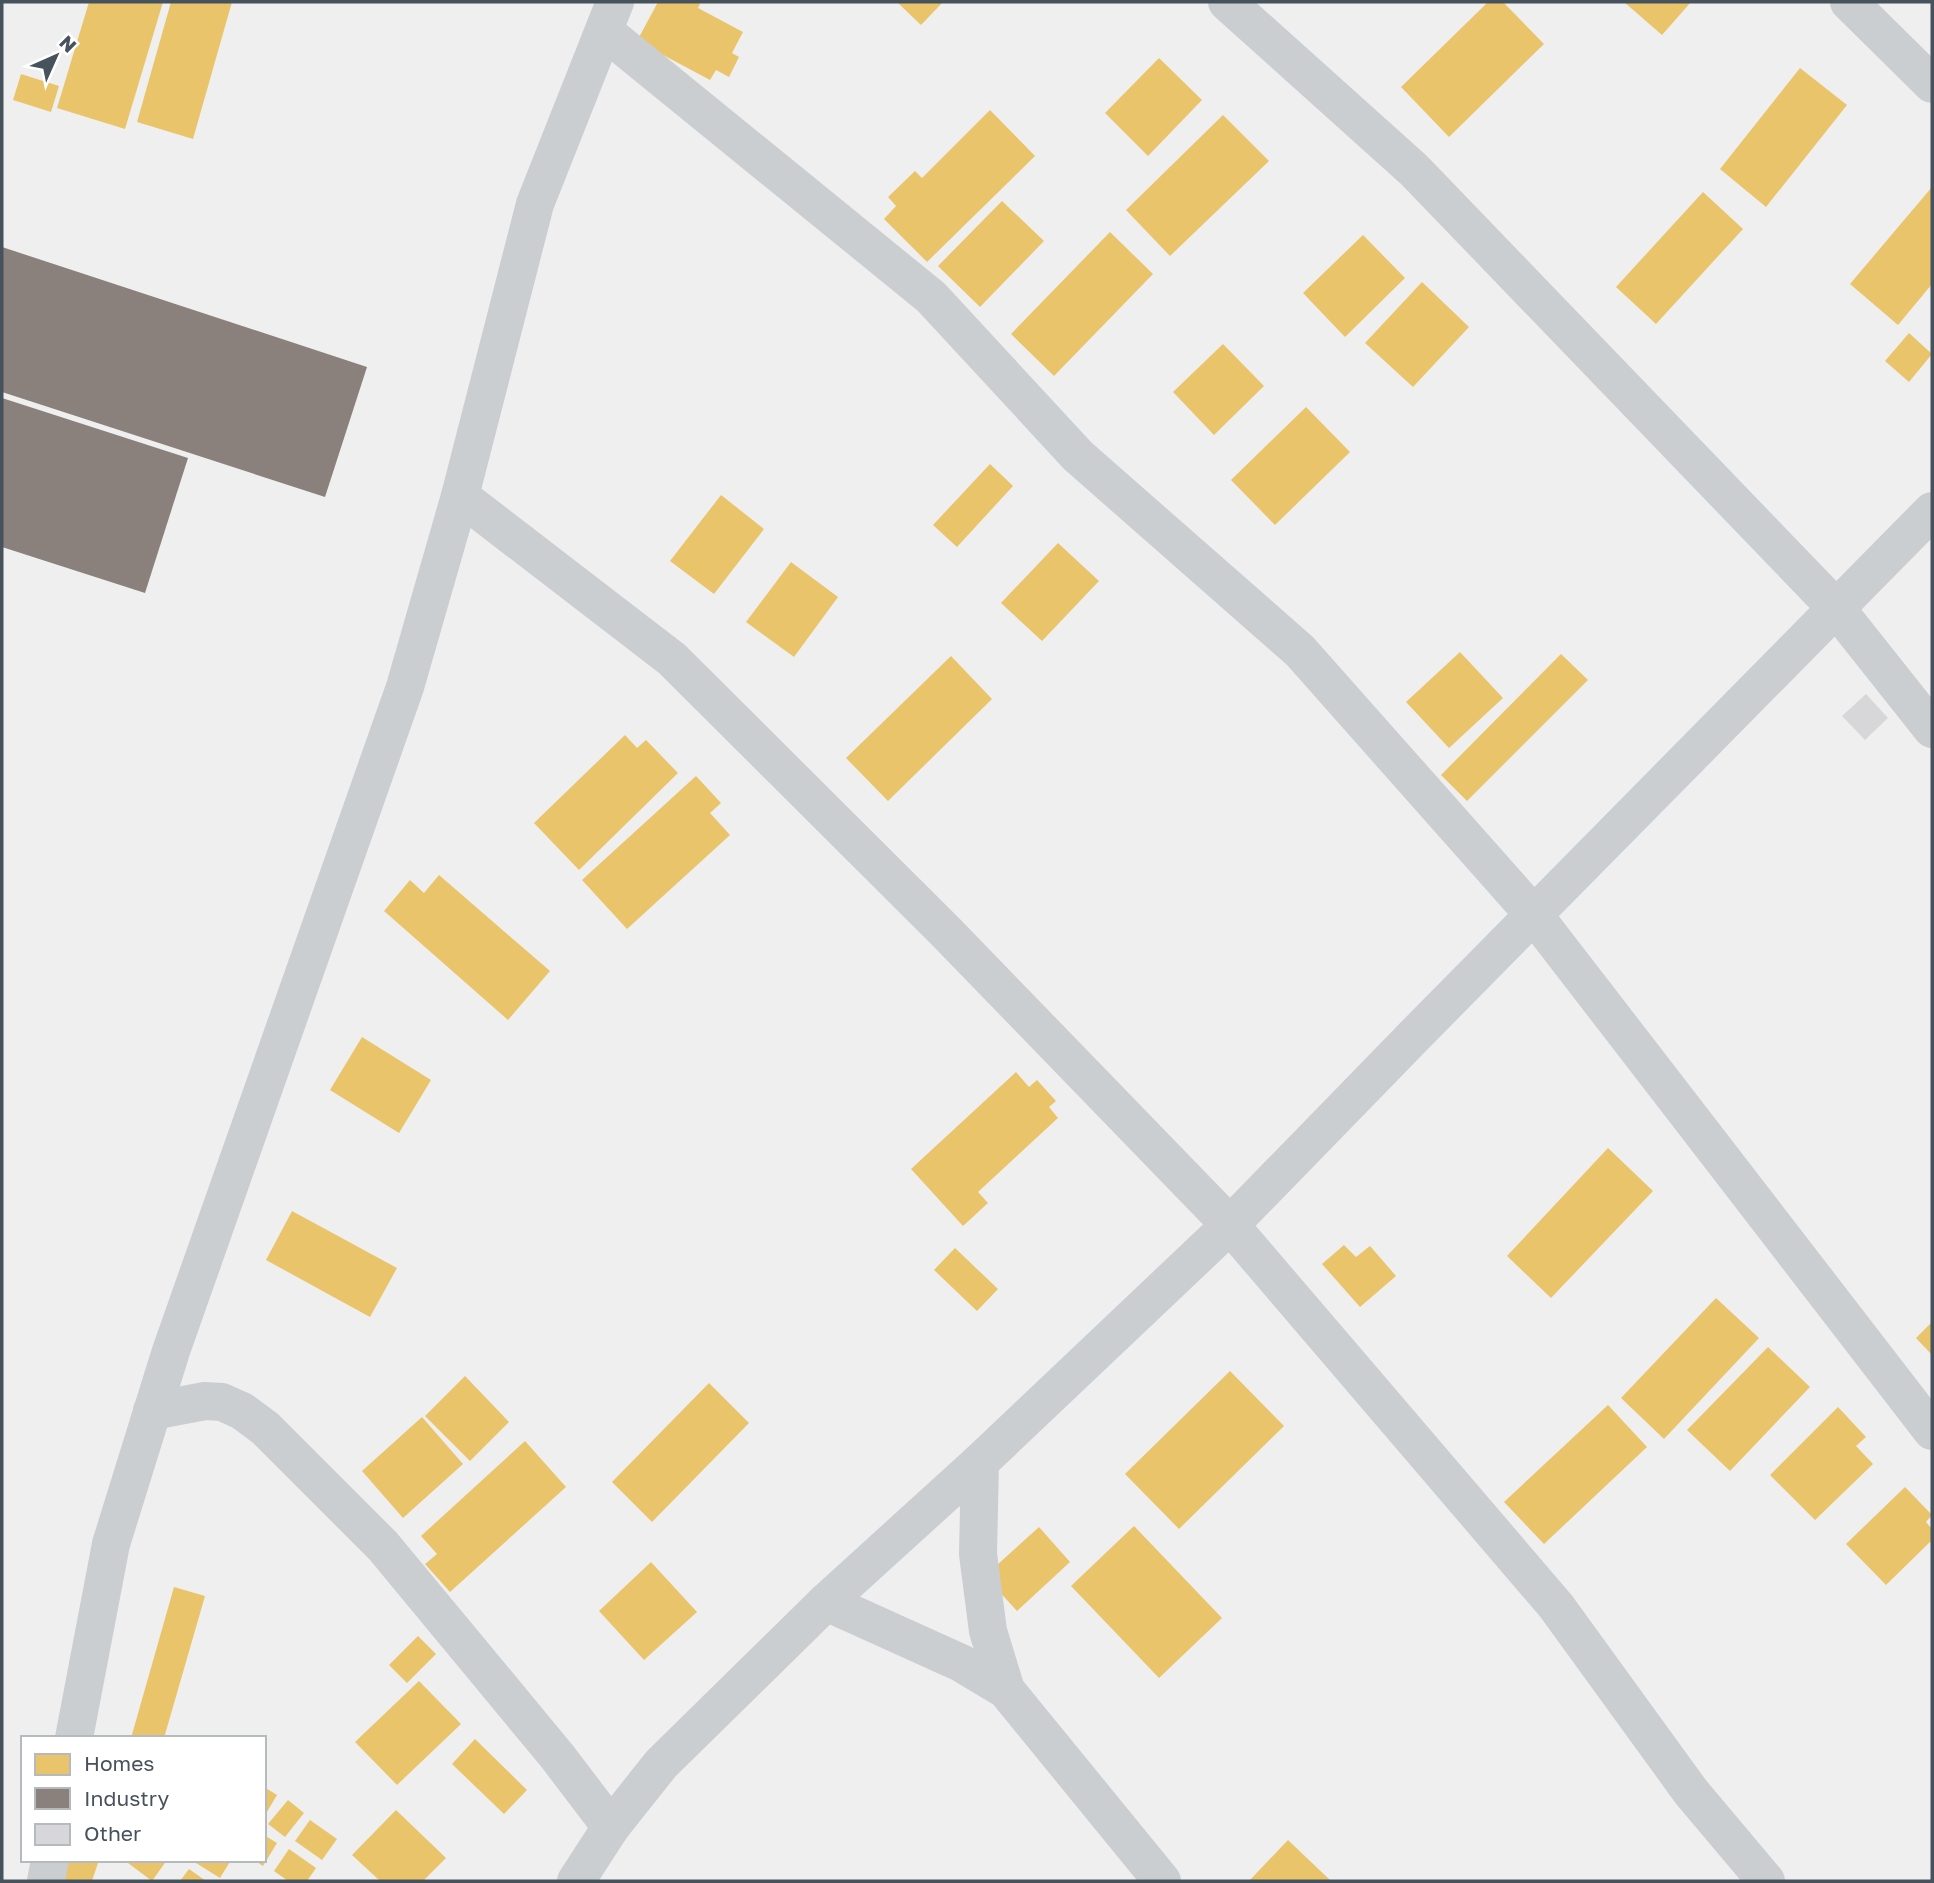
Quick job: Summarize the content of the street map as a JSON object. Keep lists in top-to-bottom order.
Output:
{
  "legend": ["Homes", "Industry", "Other"],
  "north": "top right"
}
